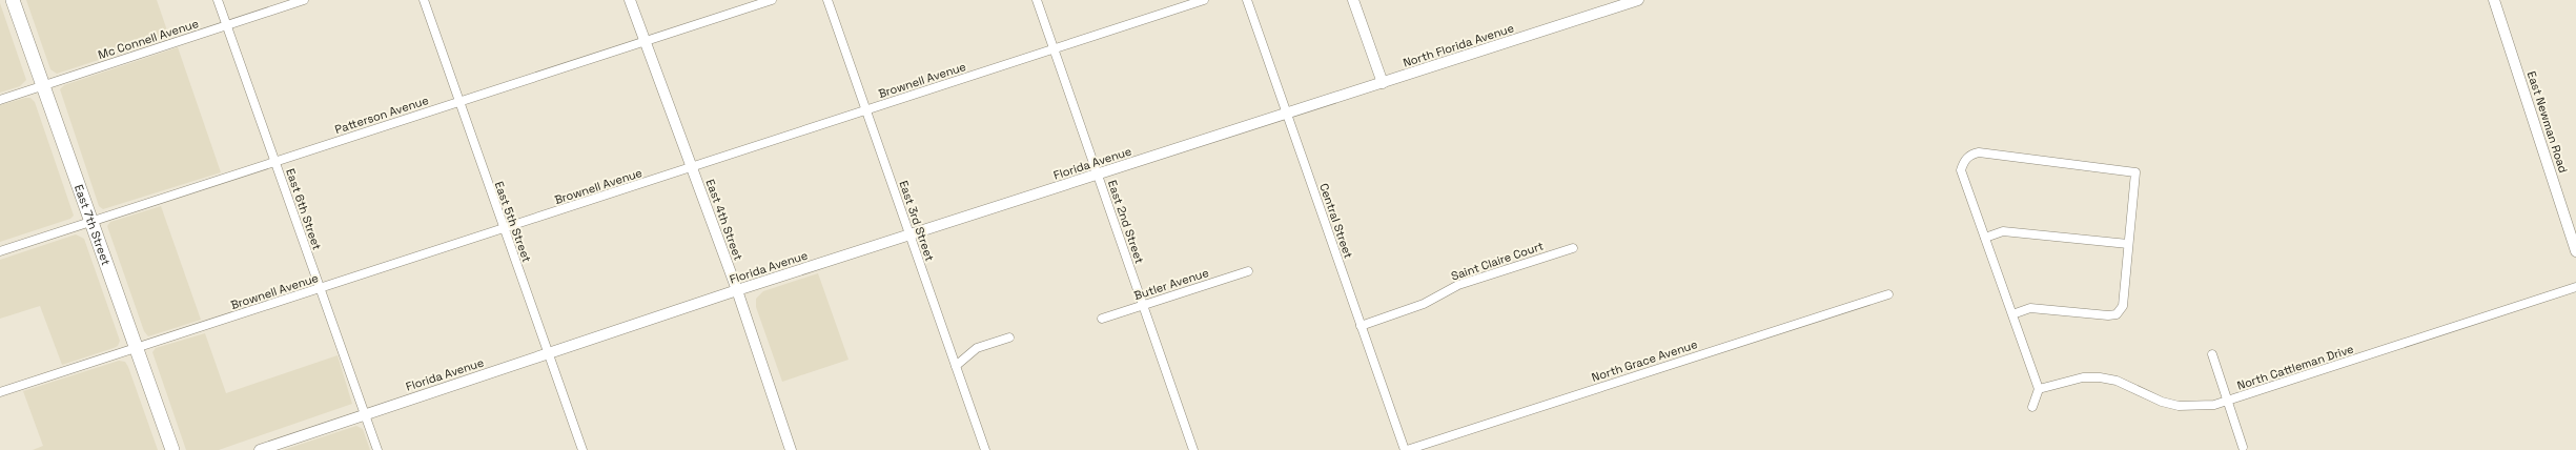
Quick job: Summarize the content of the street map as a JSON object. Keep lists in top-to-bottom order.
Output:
{
  "streets": {
    "main road": ["East 7th Street"],
    "street": [
      "Mc Connell Avenue",
      "North Florida Avenue",
      "Brownell Avenue",
      "Patterson Avenue",
      "East Newman Road",
      "Florida Avenue",
      "East 6th Street",
      "East 4th Street",
      "East 3rd Street",
      "Central Street",
      "East 5th Street",
      "East 2nd Street",
      "Saint Claire Court",
      "Butler Avenue",
      "North Grace Avenue",
      "North Cattleman Drive"
    ]
  },
  "crossings": [
    ["Mc Connell Avenue", "East 6th Street"],
    ["Mc Connell Avenue", "East 7th Street"],
    ["North Florida Avenue", "Florida Avenue"],
    ["North Florida Avenue", "Central Street"],
    ["Brownell Avenue", "East 6th Street"],
    ["Brownell Avenue", "East 4th Street"],
    ["Brownell Avenue", "East 3rd Street"],
    ["Brownell Avenue", "East 5th Street"],
    ["Brownell Avenue", "East 2nd Street"],
    ["Brownell Avenue", "East 7th Street"],
    ["Patterson Avenue", "East 6th Street"],
    ["Patterson Avenue", "East 4th Street"],
    ["Patterson Avenue", "East 5th Street"],
    ["Patterson Avenue", "East 7th Street"],
    ["Florida Avenue", "East 6th Street"],
    ["Florida Avenue", "East 4th Street"],
    ["Florida Avenue", "East 3rd Street"],
    ["Florida Avenue", "Central Street"],
    ["Florida Avenue", "East 5th Street"],
    ["Florida Avenue", "East 2nd Street"],
    ["Central Street", "Saint Claire Court"],
    ["Central Street", "North Grace Avenue"],
    ["East 2nd Street", "Butler Avenue"]
  ]
}
